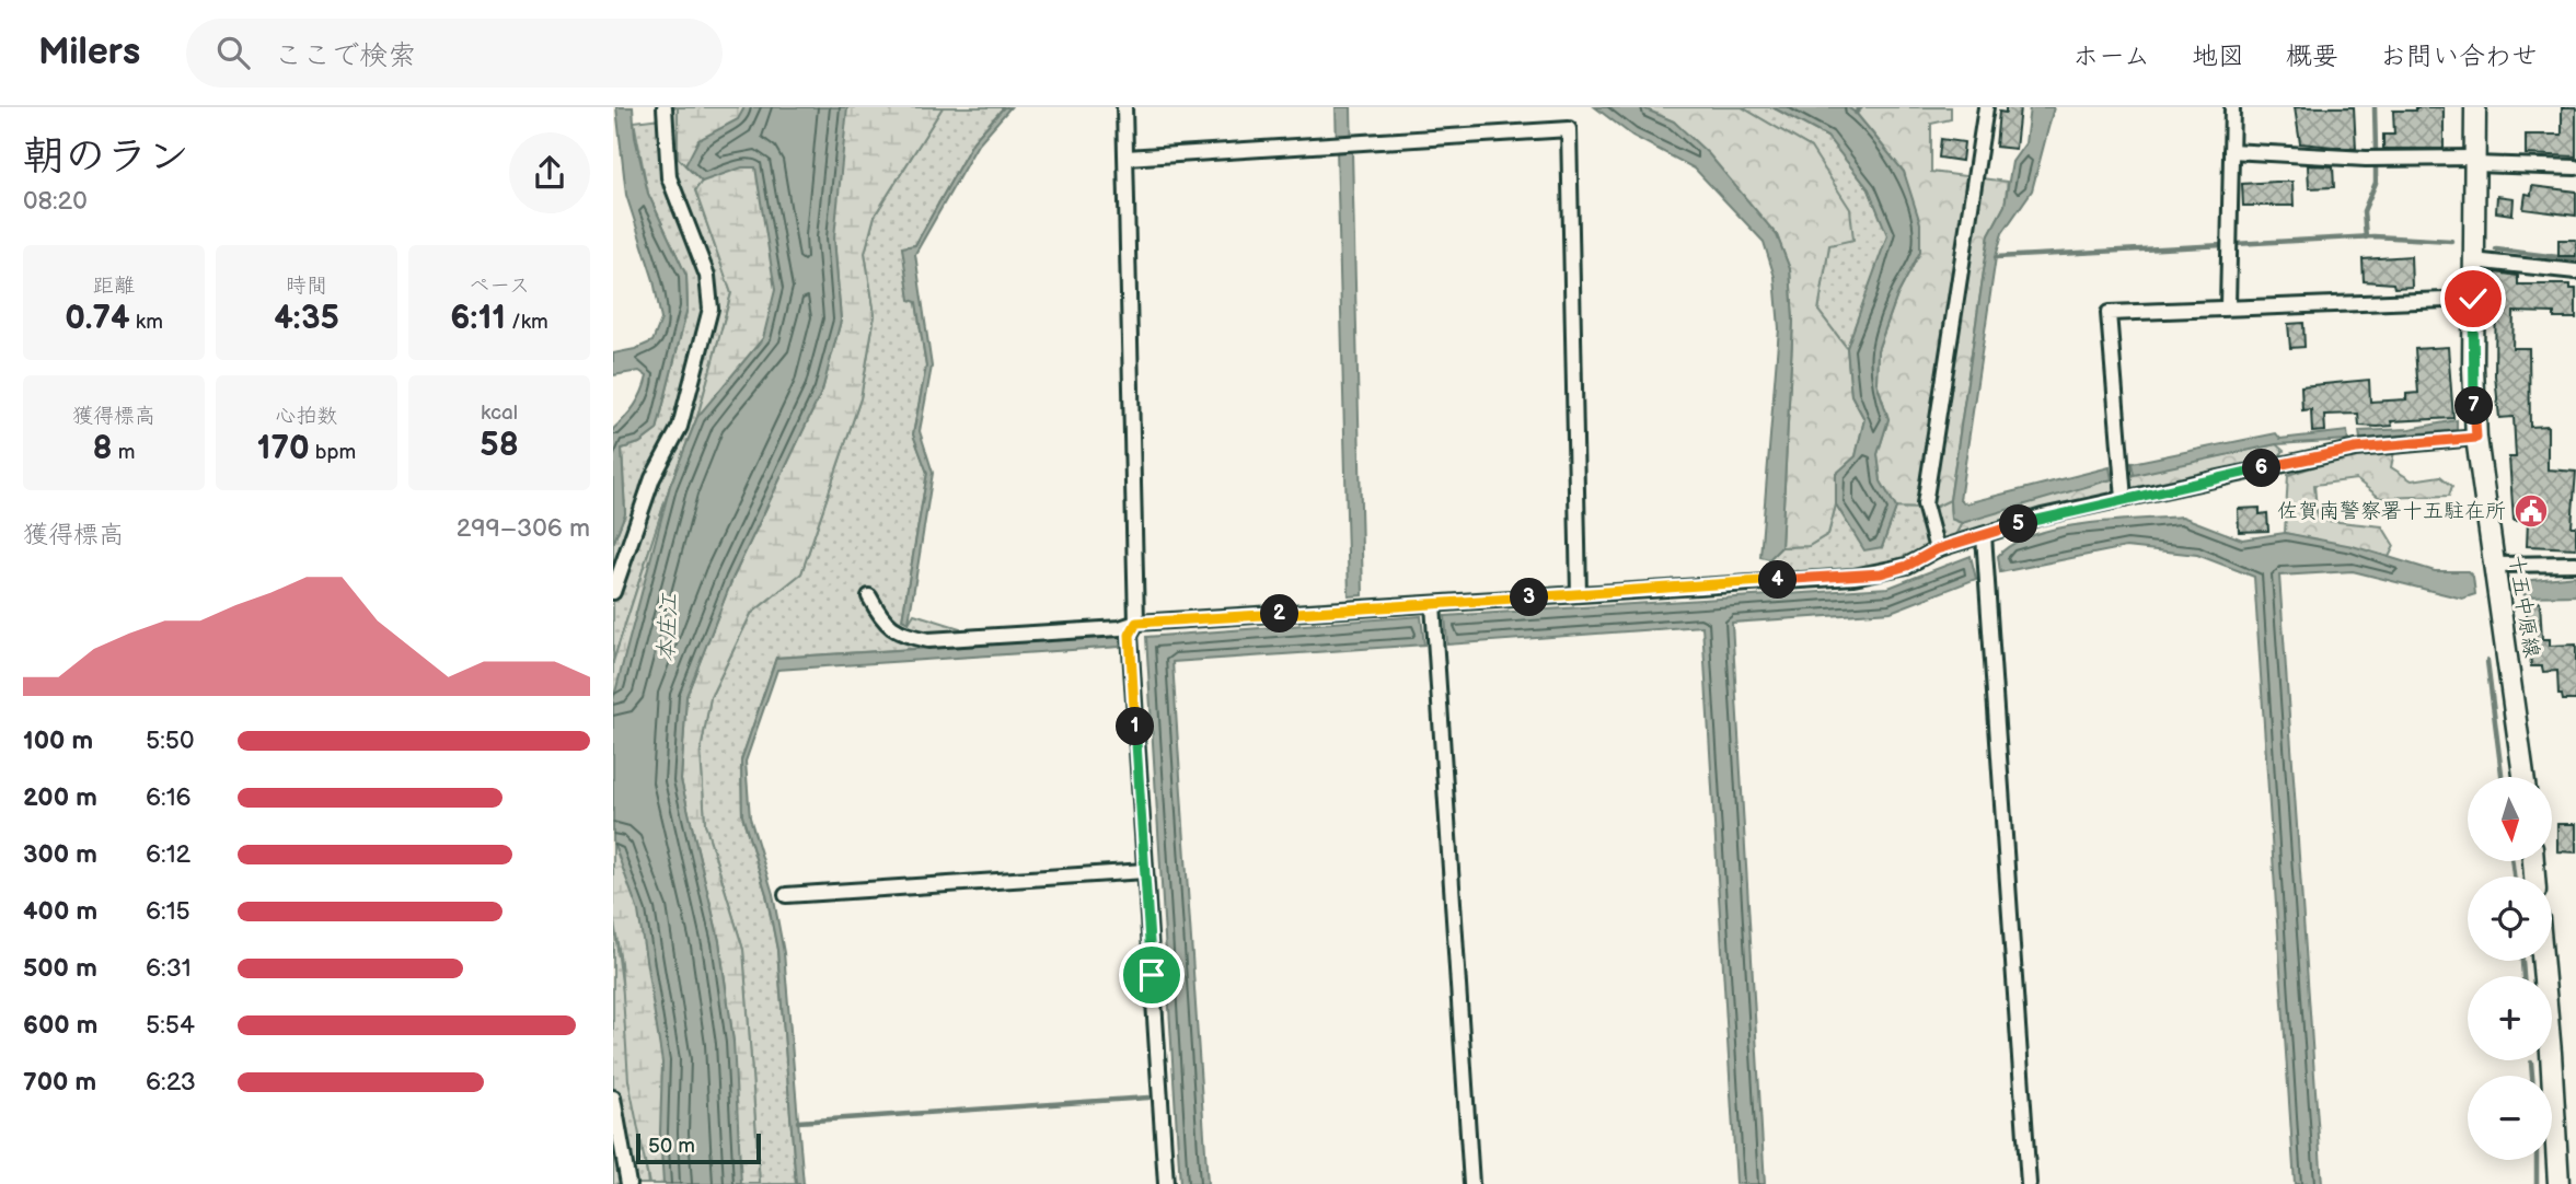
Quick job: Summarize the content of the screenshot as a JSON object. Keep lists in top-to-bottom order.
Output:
{
  "streets": {
    "main road": ["十五中原線"]
  },
  "water": ["本庄江"],
  "places": {
    "public building": ["佐賀南警察署十五駐在所"]
  },
  "scale_bar": "50 m",
  "north": "bottom",
  "page": {
    "header": "Milers",
    "search": "ここで検索",
    "nav": [
      "ホーム",
      "地図",
      "概要",
      "お問い合わせ"
    ],
    "heading": ["朝のラン", "08:20"],
    "stats": [
      ["距離", "0.74 km"],
      ["時間", "4:35"],
      ["ペース", "6:11 /km"],
      ["獲得標高", "8 m"],
      ["心拍数", "170 bpm"],
      ["kcal", "58"]
    ],
    "pins": [
      "7",
      "6",
      "5",
      "4",
      "3",
      "2",
      "1"
    ],
    "chart": ["獲得標高", "299–306 m"],
    "list": [
      {
        "name": "100 m",
        "note": "5:50"
      },
      {
        "name": "200 m",
        "note": "6:16"
      },
      {
        "name": "300 m",
        "note": "6:12"
      },
      {
        "name": "400 m",
        "note": "6:15"
      },
      {
        "name": "500 m",
        "note": "6:31"
      },
      {
        "name": "600 m",
        "note": "5:54"
      },
      {
        "name": "700 m",
        "note": "6:23"
      }
    ],
    "map_buttons": ["+", "−"],
    "scale": "50 m"
  }
}
